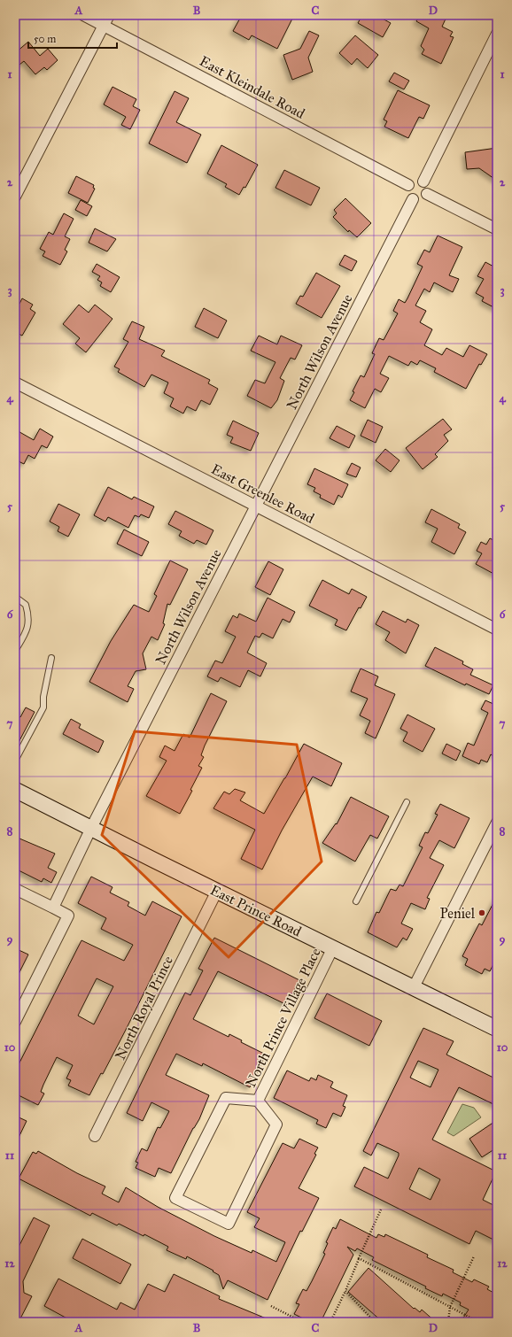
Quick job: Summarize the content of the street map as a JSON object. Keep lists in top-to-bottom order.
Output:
{
  "streets": {
    "main road": ["East Prince Road"],
    "street": [
      "East Kleindale Road",
      "North Wilson Avenue",
      "East Greenlee Road",
      "North Royal Prince",
      "North Prince Village Place"
    ]
  },
  "crossings": [
    ["East Kleindale Road", "North Wilson Avenue"],
    ["North Wilson Avenue", "East Greenlee Road"],
    ["North Wilson Avenue", "East Prince Road"],
    ["East Prince Road", "North Royal Prince"],
    ["East Prince Road", "North Prince Village Place"]
  ],
  "places": ["Peniel"],
  "scale_bar": "50 m",
  "grid": {
    "columns": [
      "A",
      "B",
      "C",
      "D"
    ],
    "rows": [
      "1",
      "2",
      "3",
      "4",
      "5",
      "6",
      "7",
      "8",
      "9",
      "10",
      "11",
      "12"
    ]
  }
}
